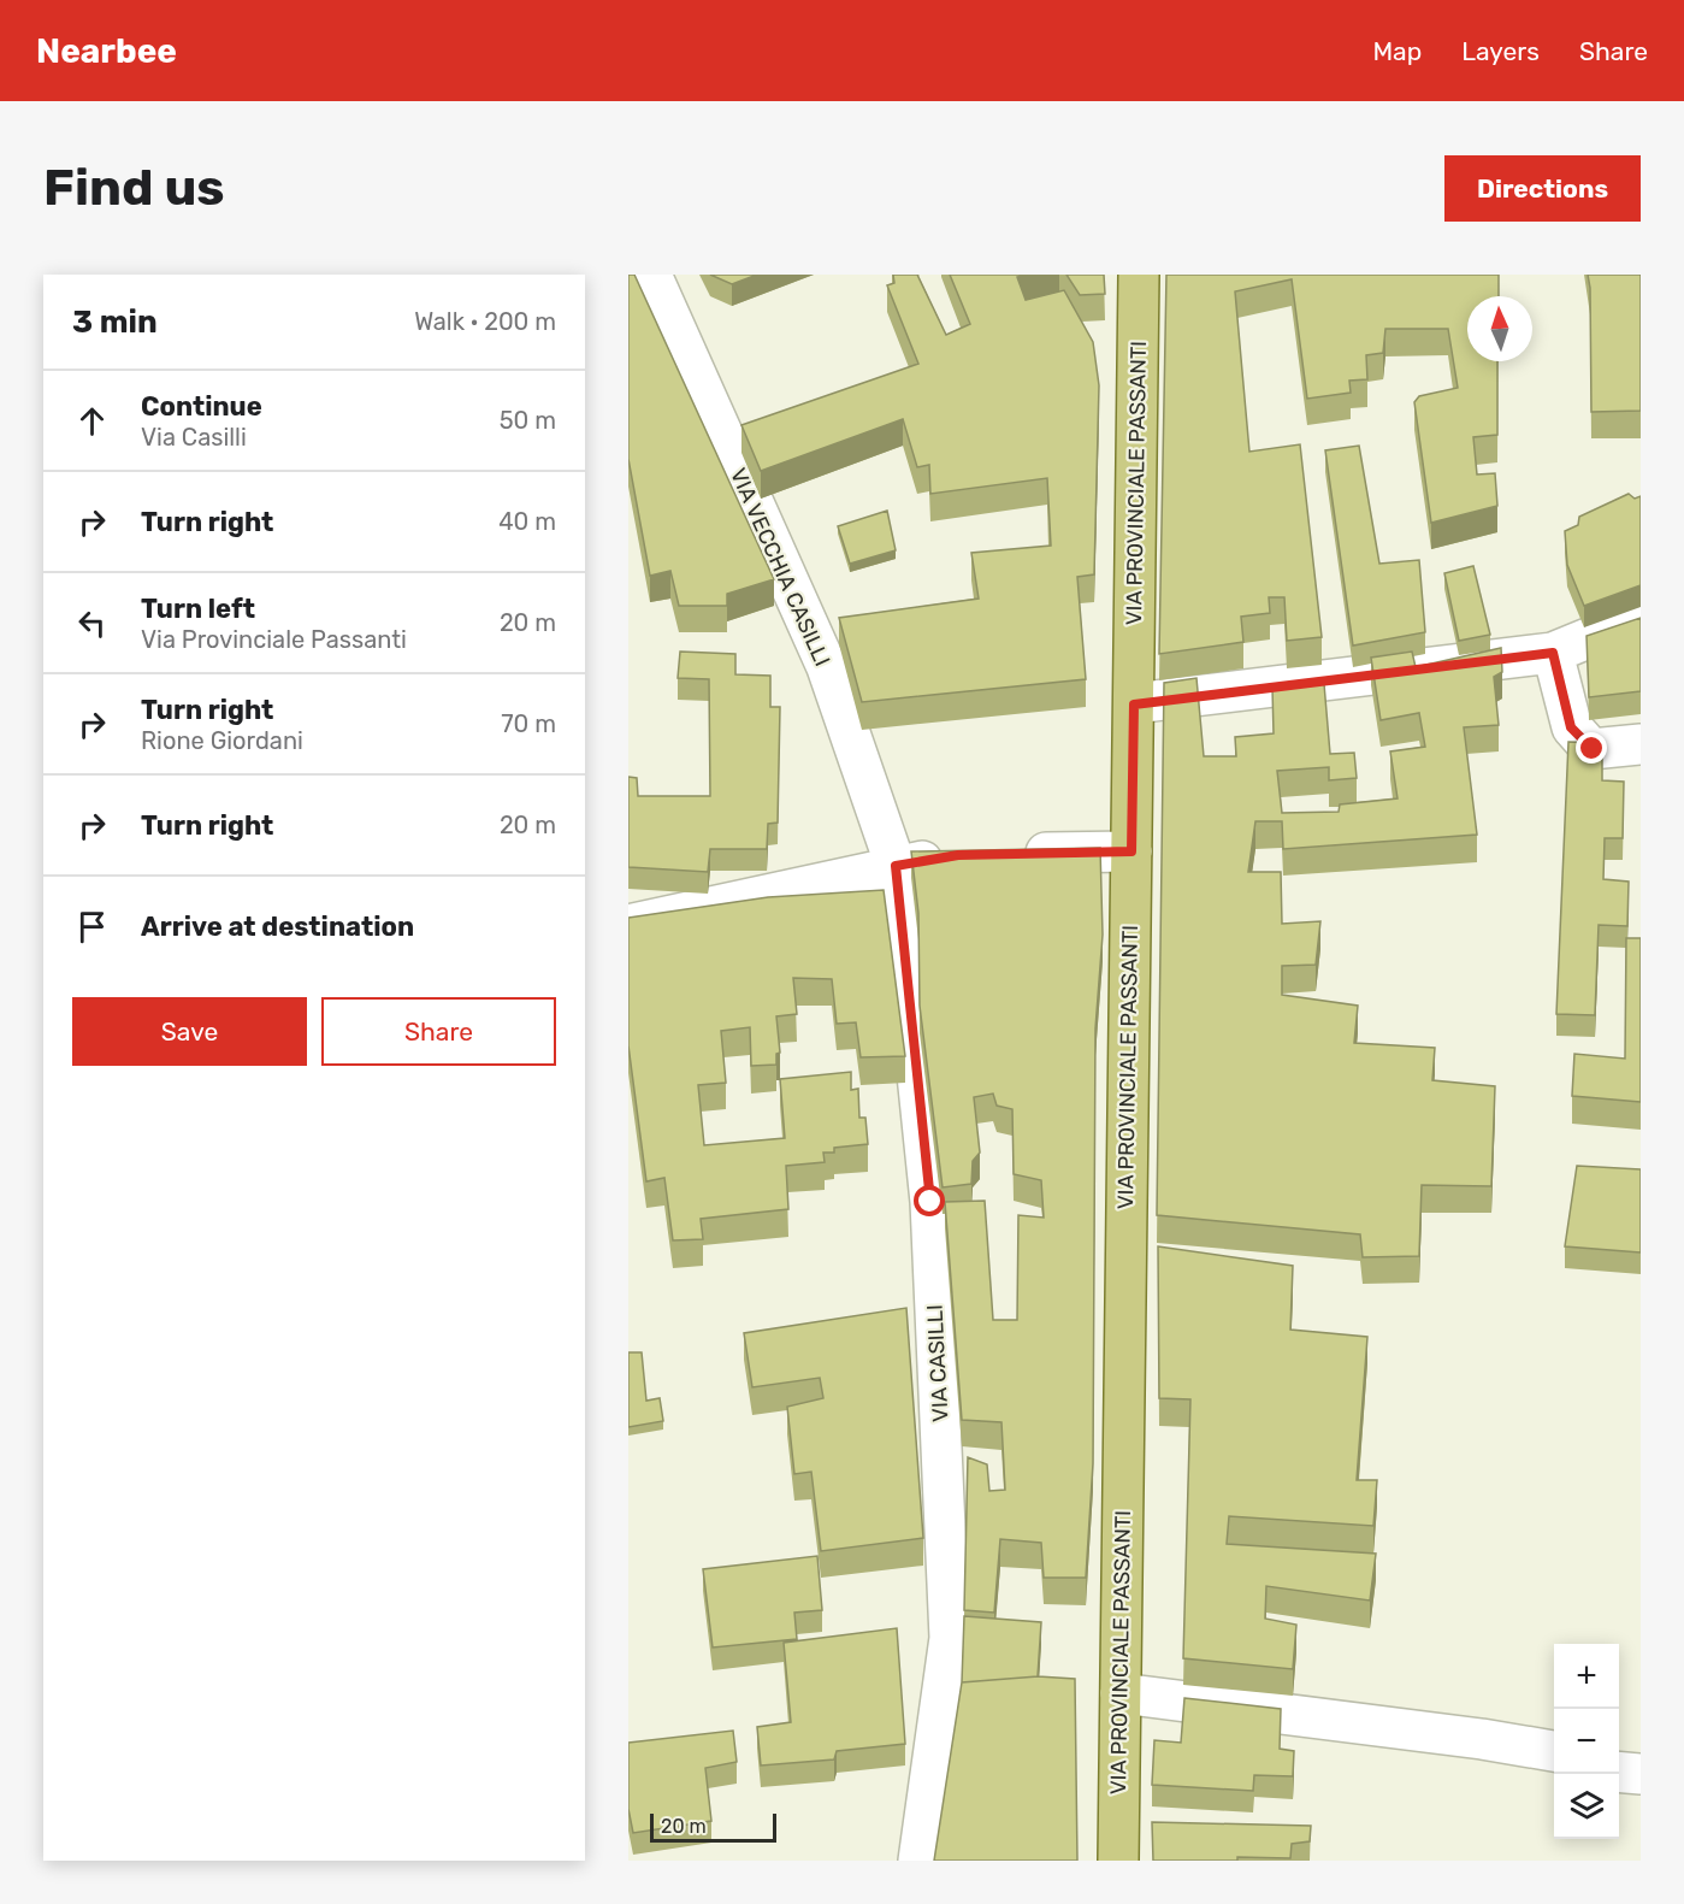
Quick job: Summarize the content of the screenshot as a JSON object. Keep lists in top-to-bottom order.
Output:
{
  "streets": {
    "main road": ["VIA PROVINCIALE PASSANTI"],
    "street": ["VIA VECCHIA CASILLI", "VIA CASILLI"]
  },
  "crossings": [
    ["VIA VECCHIA CASILLI", "VIA CASILLI"]
  ],
  "scale_bar": "20 m",
  "north": "top",
  "page": {
    "header": "Nearbee",
    "nav": ["Map", "Layers", "Share"],
    "buttons": [
      "Directions",
      ["Save", "Share"]
    ],
    "title": "Find us",
    "heading": ["3 min", "Walk · 200 m"],
    "list": [
      ["Continue", "Via Casilli", "50 m"],
      ["Turn right", "40 m"],
      ["Turn left", "Via Provinciale Passanti", "20 m"],
      ["Turn right", "Rione Giordani", "70 m"],
      ["Turn right", "20 m"],
      "Arrive at destination"
    ],
    "map_buttons": ["+", "−"],
    "scale": "20 m"
  }
}
